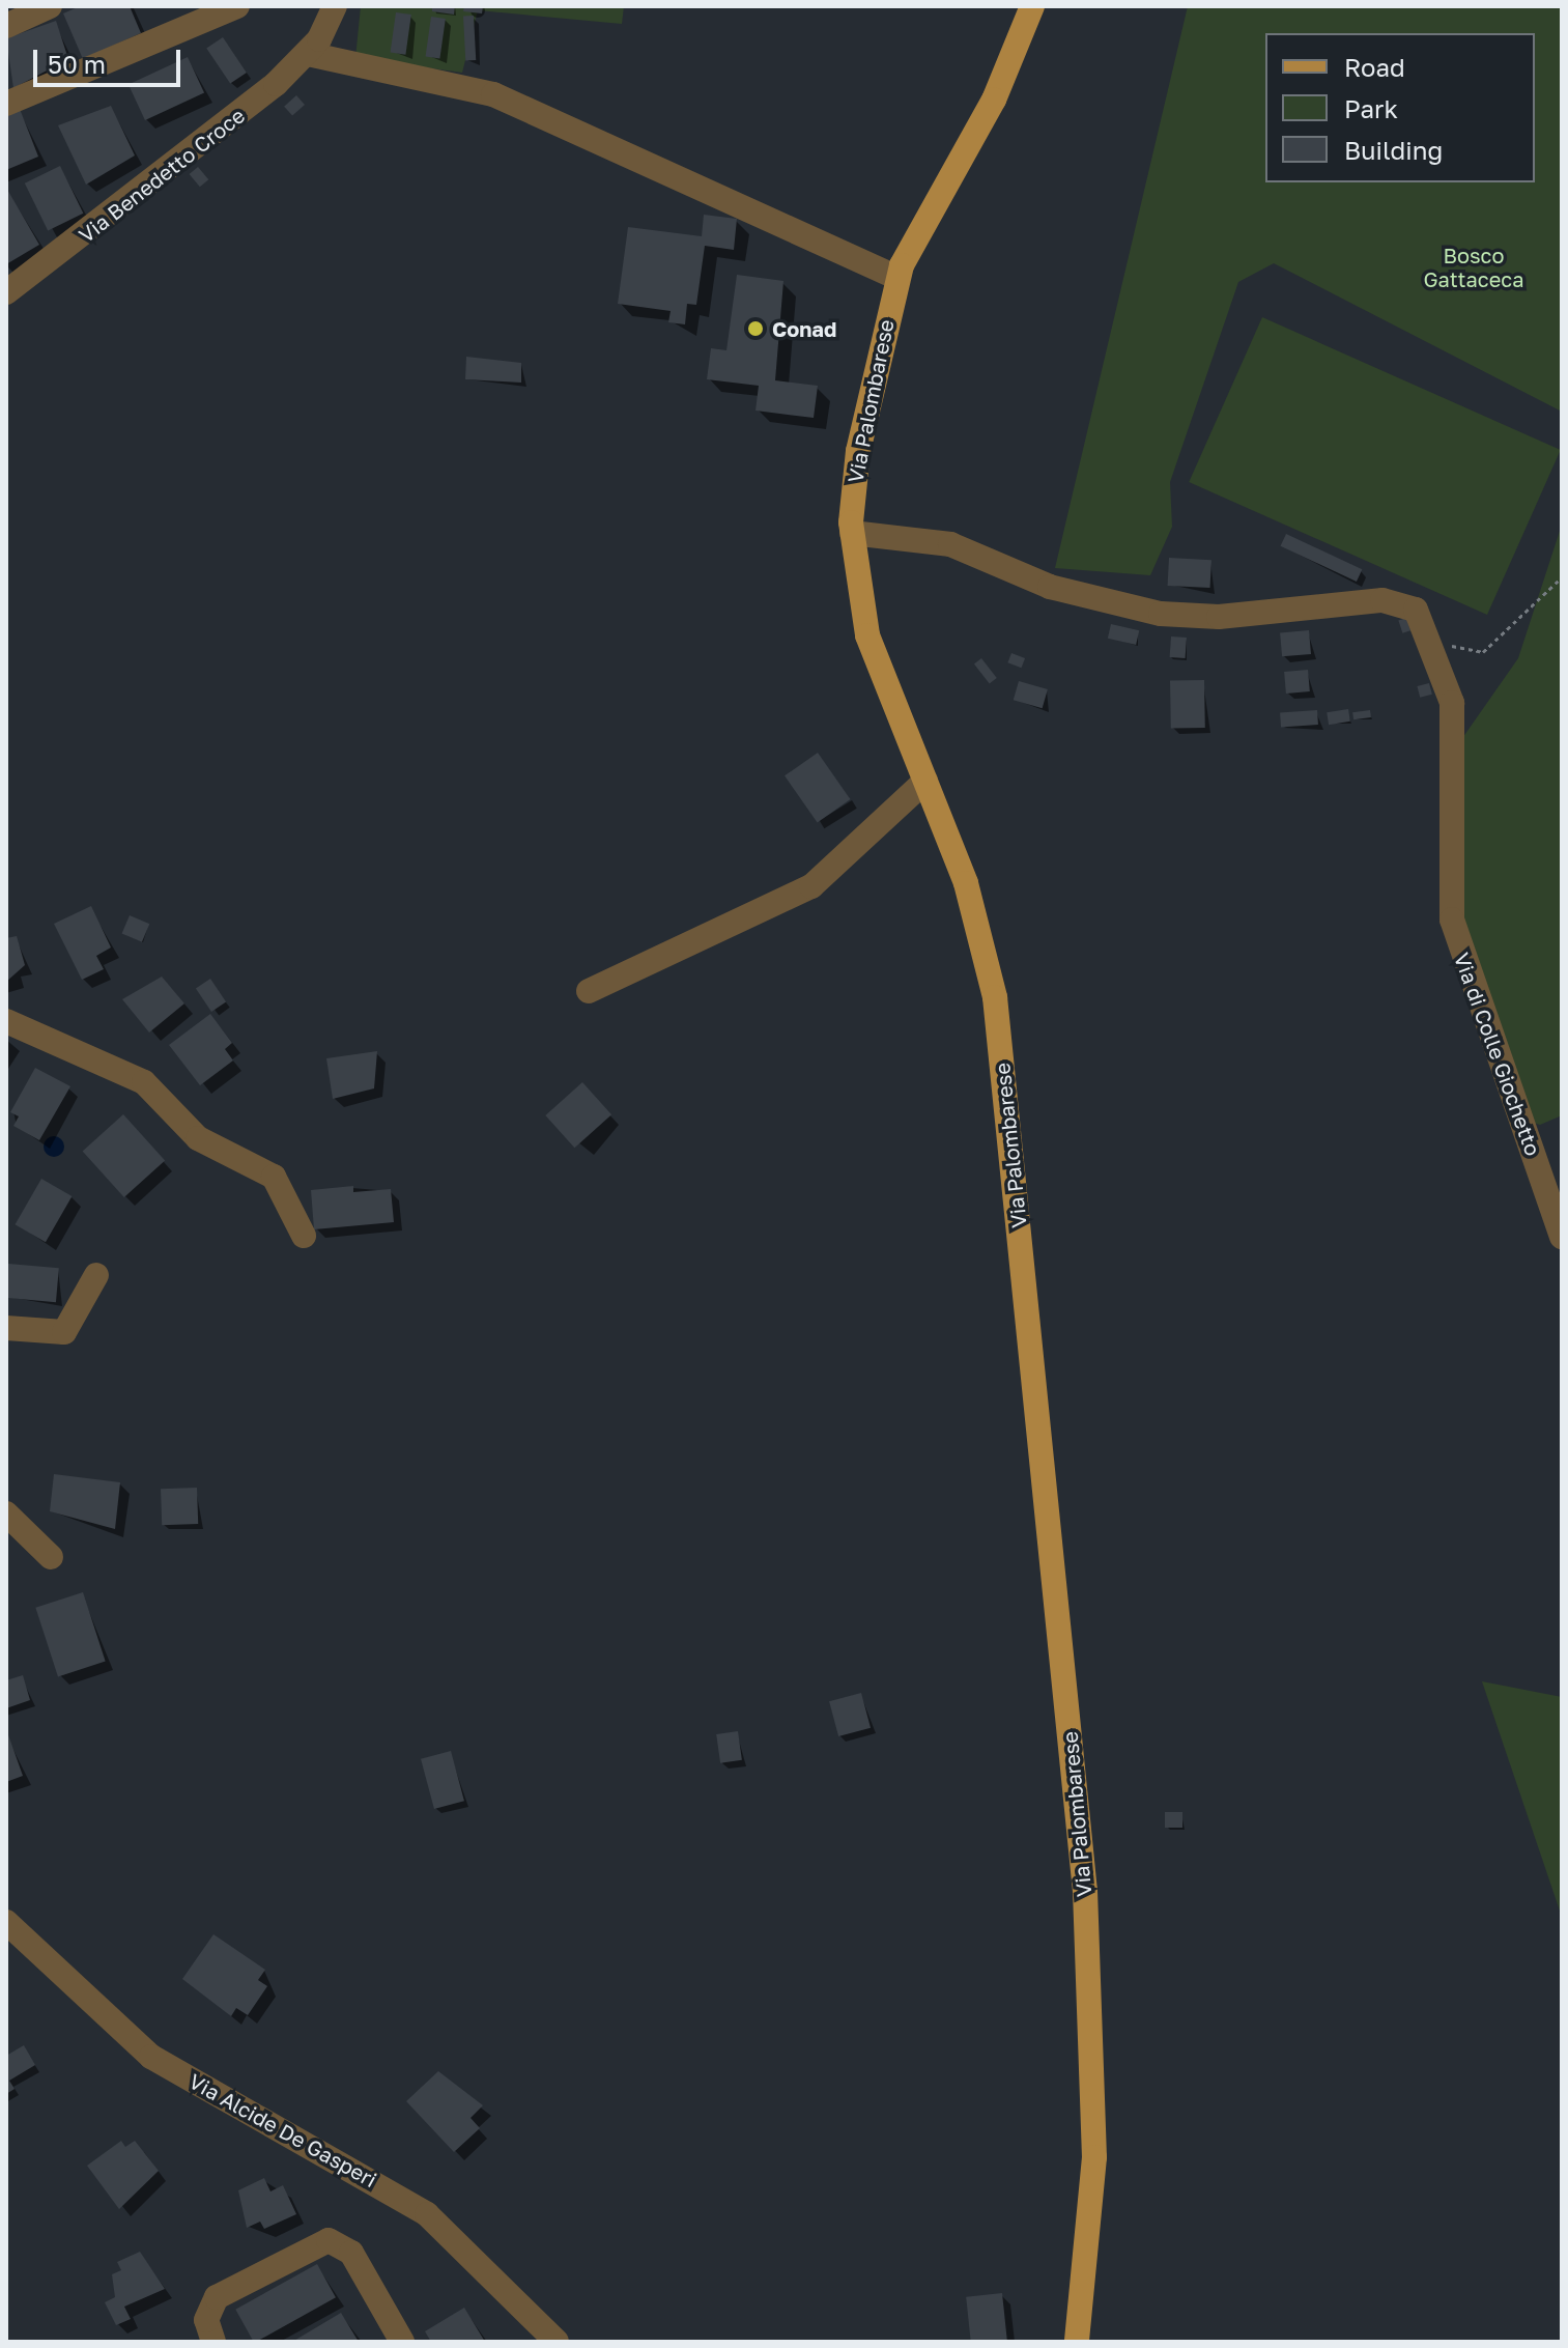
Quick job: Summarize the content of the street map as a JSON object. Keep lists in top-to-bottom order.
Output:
{
  "streets": {
    "main road": ["Via Palombarese"],
    "street": ["Via Benedetto Croce", "Via di Colle Giochetto", "Via Alcide De Gasperi"]
  },
  "crossings": [
    ["Via Palombarese", "Via di Colle Giochetto"]
  ],
  "parks": ["Bosco Gattaceca"],
  "places": ["Conad"],
  "legend": ["Road", "Park", "Building"],
  "scale_bar": "50 m"
}
